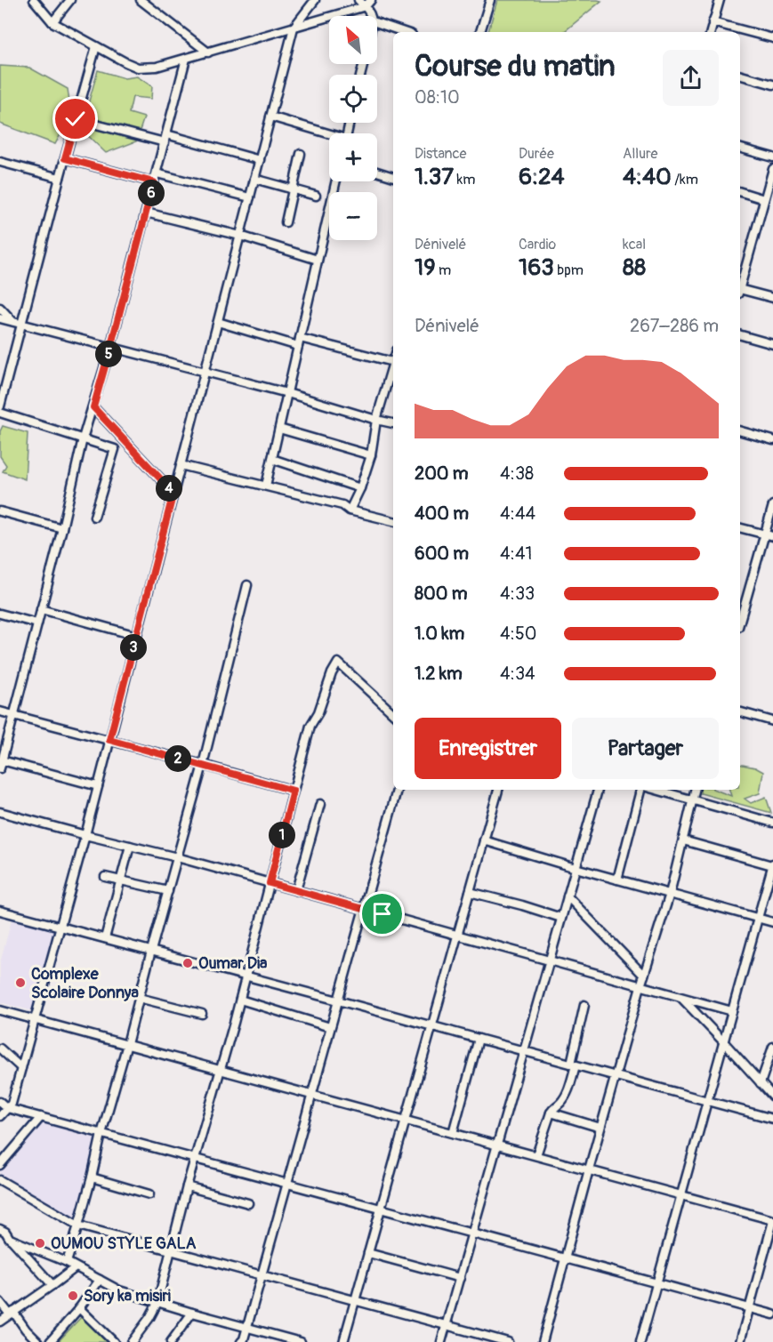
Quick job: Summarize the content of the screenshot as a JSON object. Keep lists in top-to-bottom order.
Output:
{
  "places": [
    "Oumar Dia",
    "Complexe Scolaire Donnya",
    "OUMOU STYLE GALA",
    "Sory ka misiri"
  ],
  "north": "top left",
  "page": {
    "map_buttons": ["+", "−"],
    "heading": ["Course du matin", "08:10"],
    "stats": [
      ["Distance", "1.37 km"],
      ["Durée", "6:24"],
      ["Allure", "4:40 /km"],
      ["Dénivelé", "19 m"],
      ["Cardio", "163 bpm"],
      ["kcal", "88"]
    ],
    "pins": [
      "6",
      "5",
      "4",
      "3",
      "2",
      "1"
    ],
    "chart": ["Dénivelé", "267–286 m"],
    "list": [
      {
        "name": "200 m",
        "note": "4:38"
      },
      {
        "name": "400 m",
        "note": "4:44"
      },
      {
        "name": "600 m",
        "note": "4:41"
      },
      {
        "name": "800 m",
        "note": "4:33"
      },
      {
        "name": "1.0 km",
        "note": "4:50"
      },
      {
        "name": "1.2 km",
        "note": "4:34"
      }
    ],
    "buttons": ["Enregistrer", "Partager"]
  }
}
